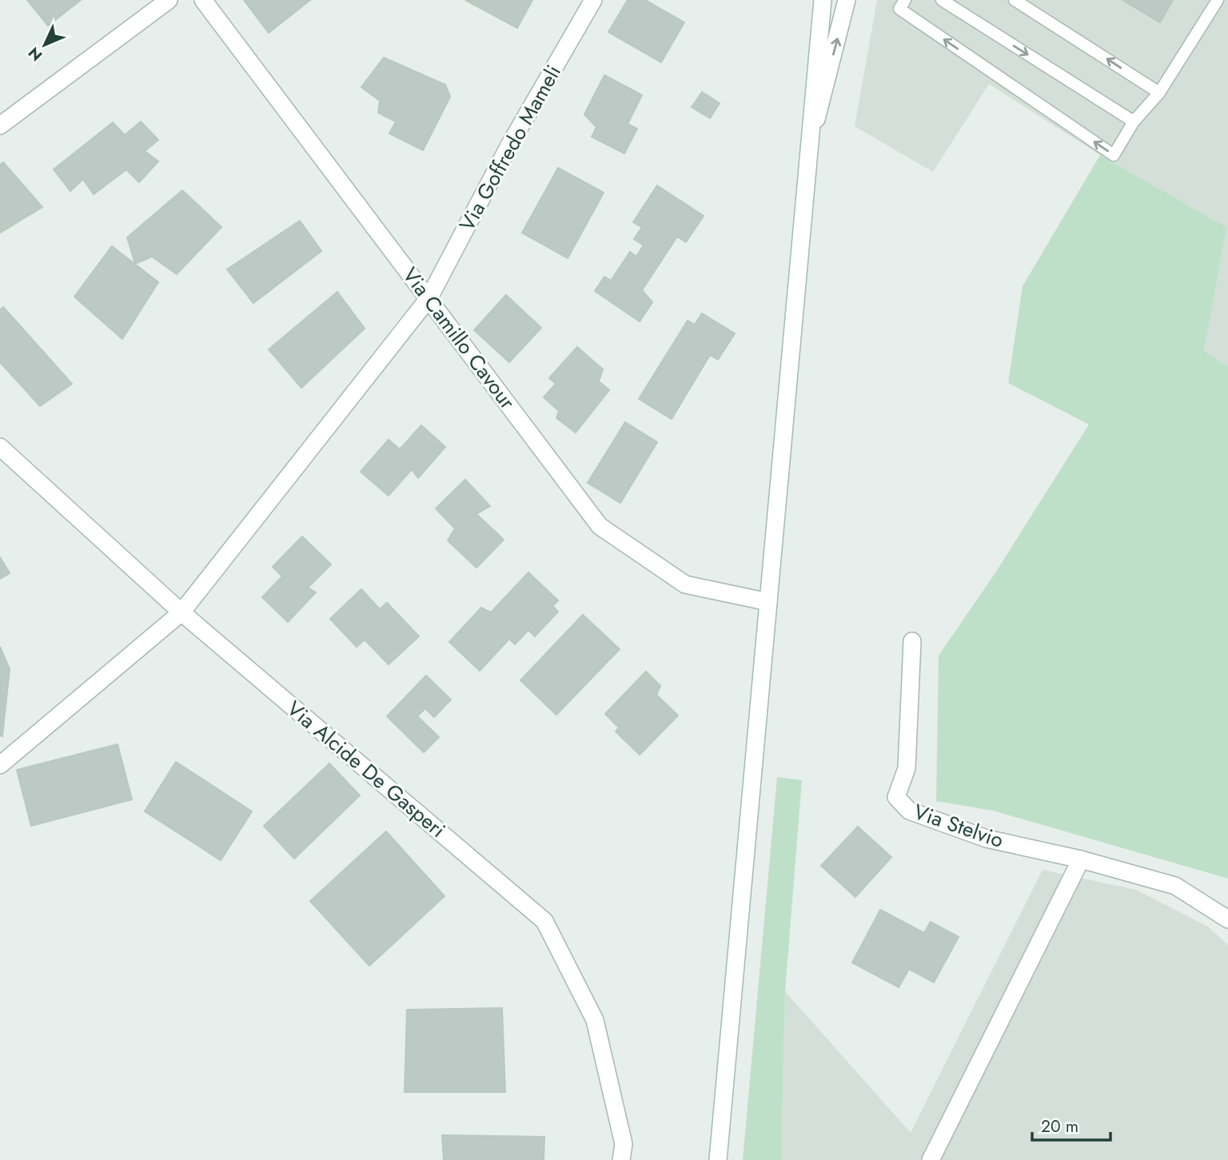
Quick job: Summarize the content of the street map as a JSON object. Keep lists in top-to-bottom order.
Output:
{
  "streets": {
    "street": [
      "Via Goffredo Mameli",
      "Via Camillo Cavour",
      "Via Alcide De Gasperi",
      "Via Stelvio"
    ]
  },
  "crossings": [
    ["Via Goffredo Mameli", "Via Camillo Cavour"],
    ["Via Goffredo Mameli", "Via Alcide De Gasperi"]
  ],
  "scale_bar": "20 m",
  "north": "bottom left"
}
